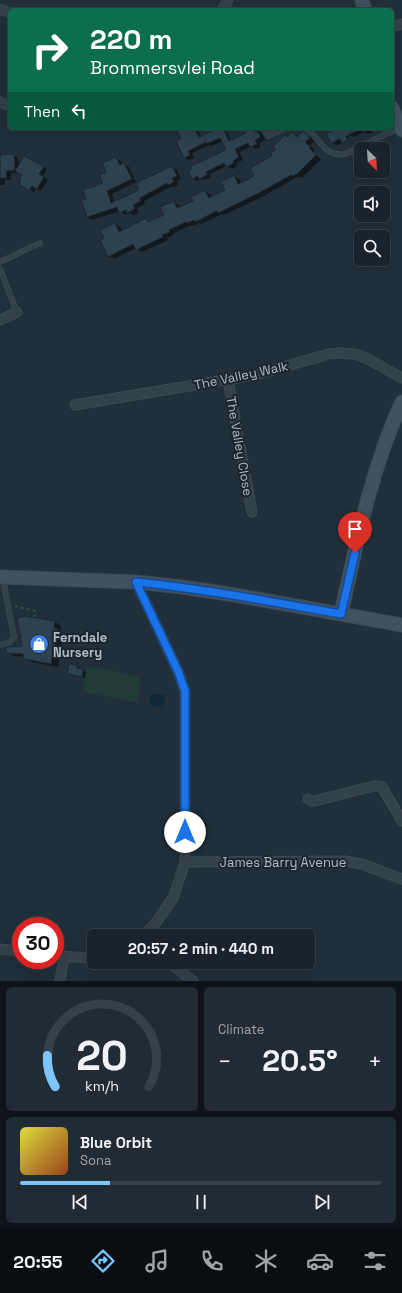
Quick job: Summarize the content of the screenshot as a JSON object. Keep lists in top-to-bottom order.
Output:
{
  "streets": {
    "street": ["The Valley Walk", "The Valley Close", "James Barry Avenue"]
  },
  "crossings": [
    ["The Valley Walk", "The Valley Close"]
  ],
  "places": {
    "shop": ["Ferndale Nursery"]
  },
  "north": "bottom right",
  "page": {
    "turn": ["220 m", "Brommersvlei Road"],
    "then": "Then",
    "limit": "30",
    "trip": "20:57 · 2 min · 440 m",
    "tile": "Climate",
    "heat": ["−", "20.5°", "+"],
    "song": ["Blue Orbit", "Sona"],
    "tabs": "20:55",
    "gauge": ["20", "km/h"]
  }
}
